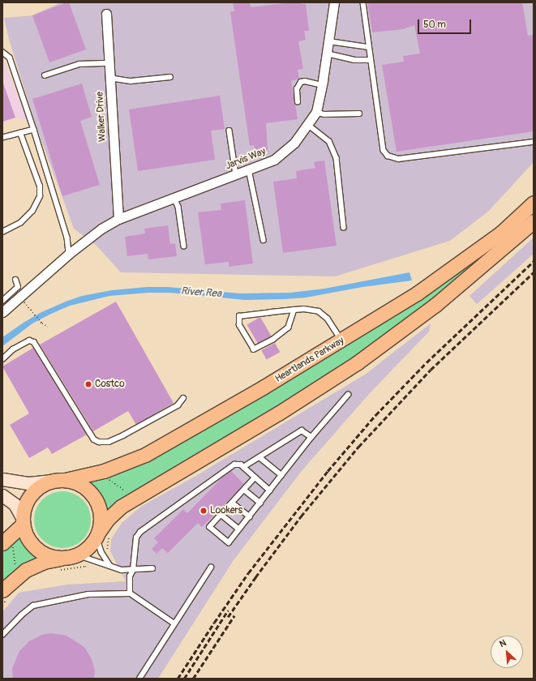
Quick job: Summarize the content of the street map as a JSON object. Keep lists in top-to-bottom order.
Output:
{
  "streets": {
    "main road": ["Heartlands Parkway"],
    "street": ["Walker Drive", "Jarvis Way"]
  },
  "crossings": [
    ["Walker Drive", "Jarvis Way"]
  ],
  "water": ["River Rea"],
  "places": ["Costco", "Lookers"],
  "scale_bar": "50 m",
  "north": "top left"
}
